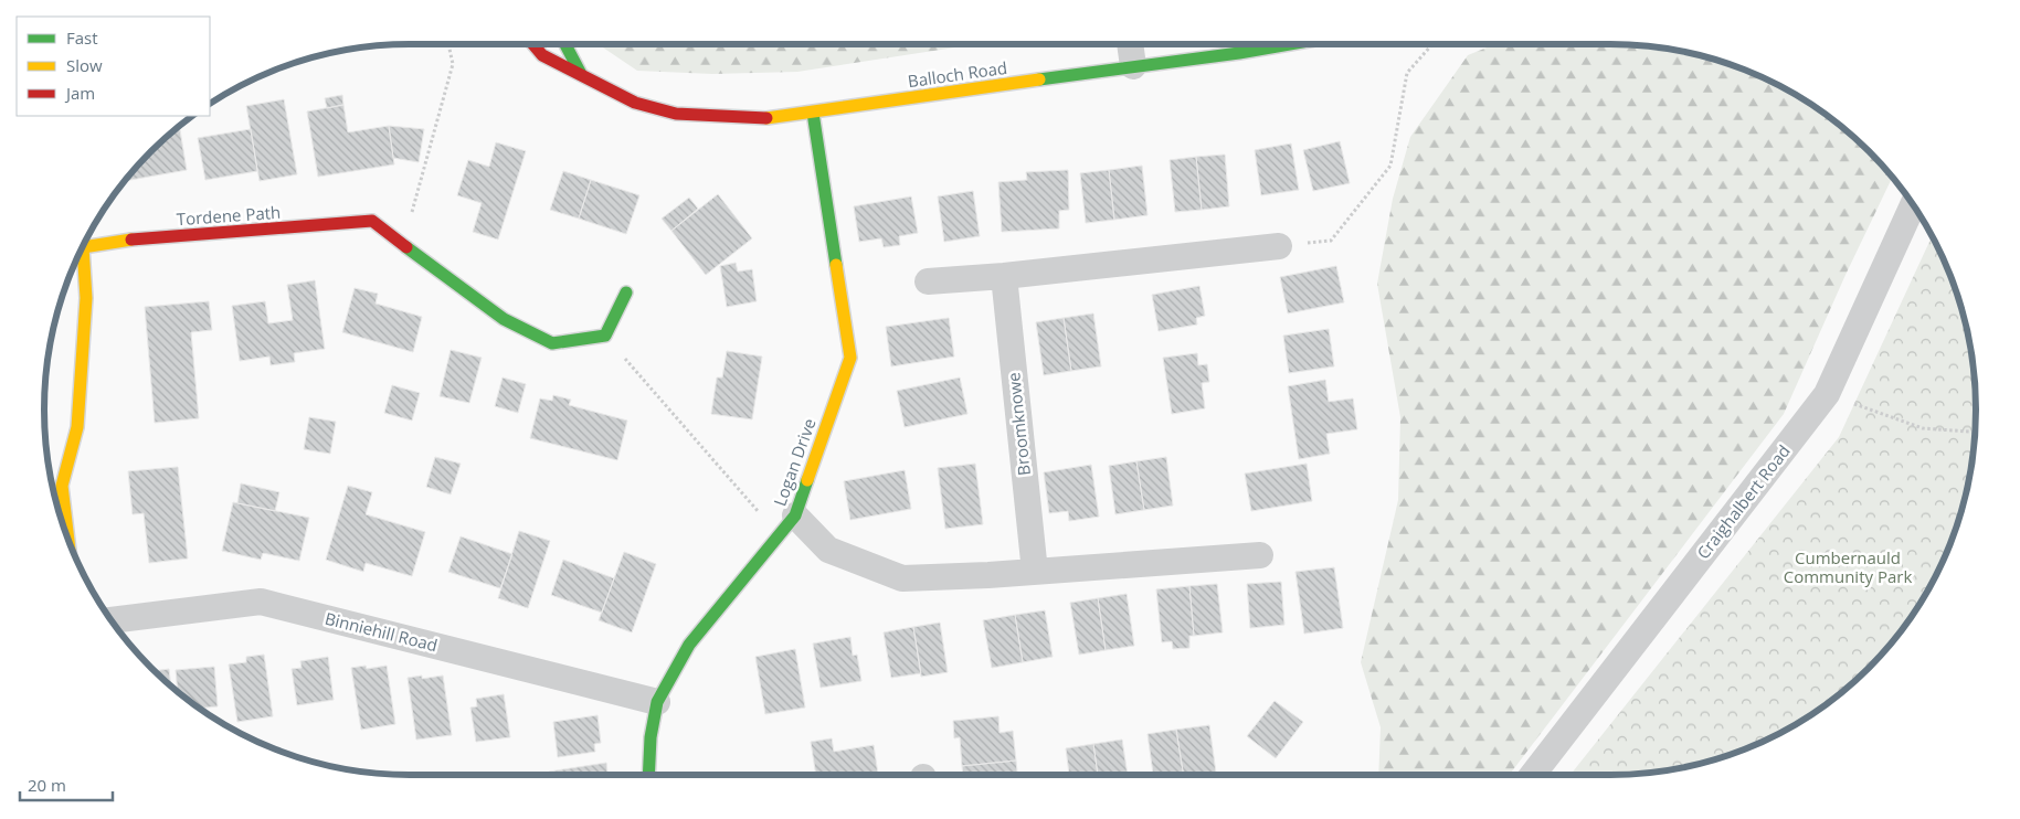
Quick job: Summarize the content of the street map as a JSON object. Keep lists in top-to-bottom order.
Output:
{
  "streets": {
    "street": [
      "Balloch Road",
      "Tordene Path",
      "Broomknowe",
      "Logan Drive",
      "Craighalbert Road",
      "Binniehill Road"
    ]
  },
  "crossings": [
    ["Balloch Road", "Logan Drive"],
    ["Logan Drive", "Binniehill Road"]
  ],
  "parks": ["Cumbernauld Community Park"],
  "legend": ["Fast", "Slow", "Jam"],
  "scale_bar": "20 m"
}
